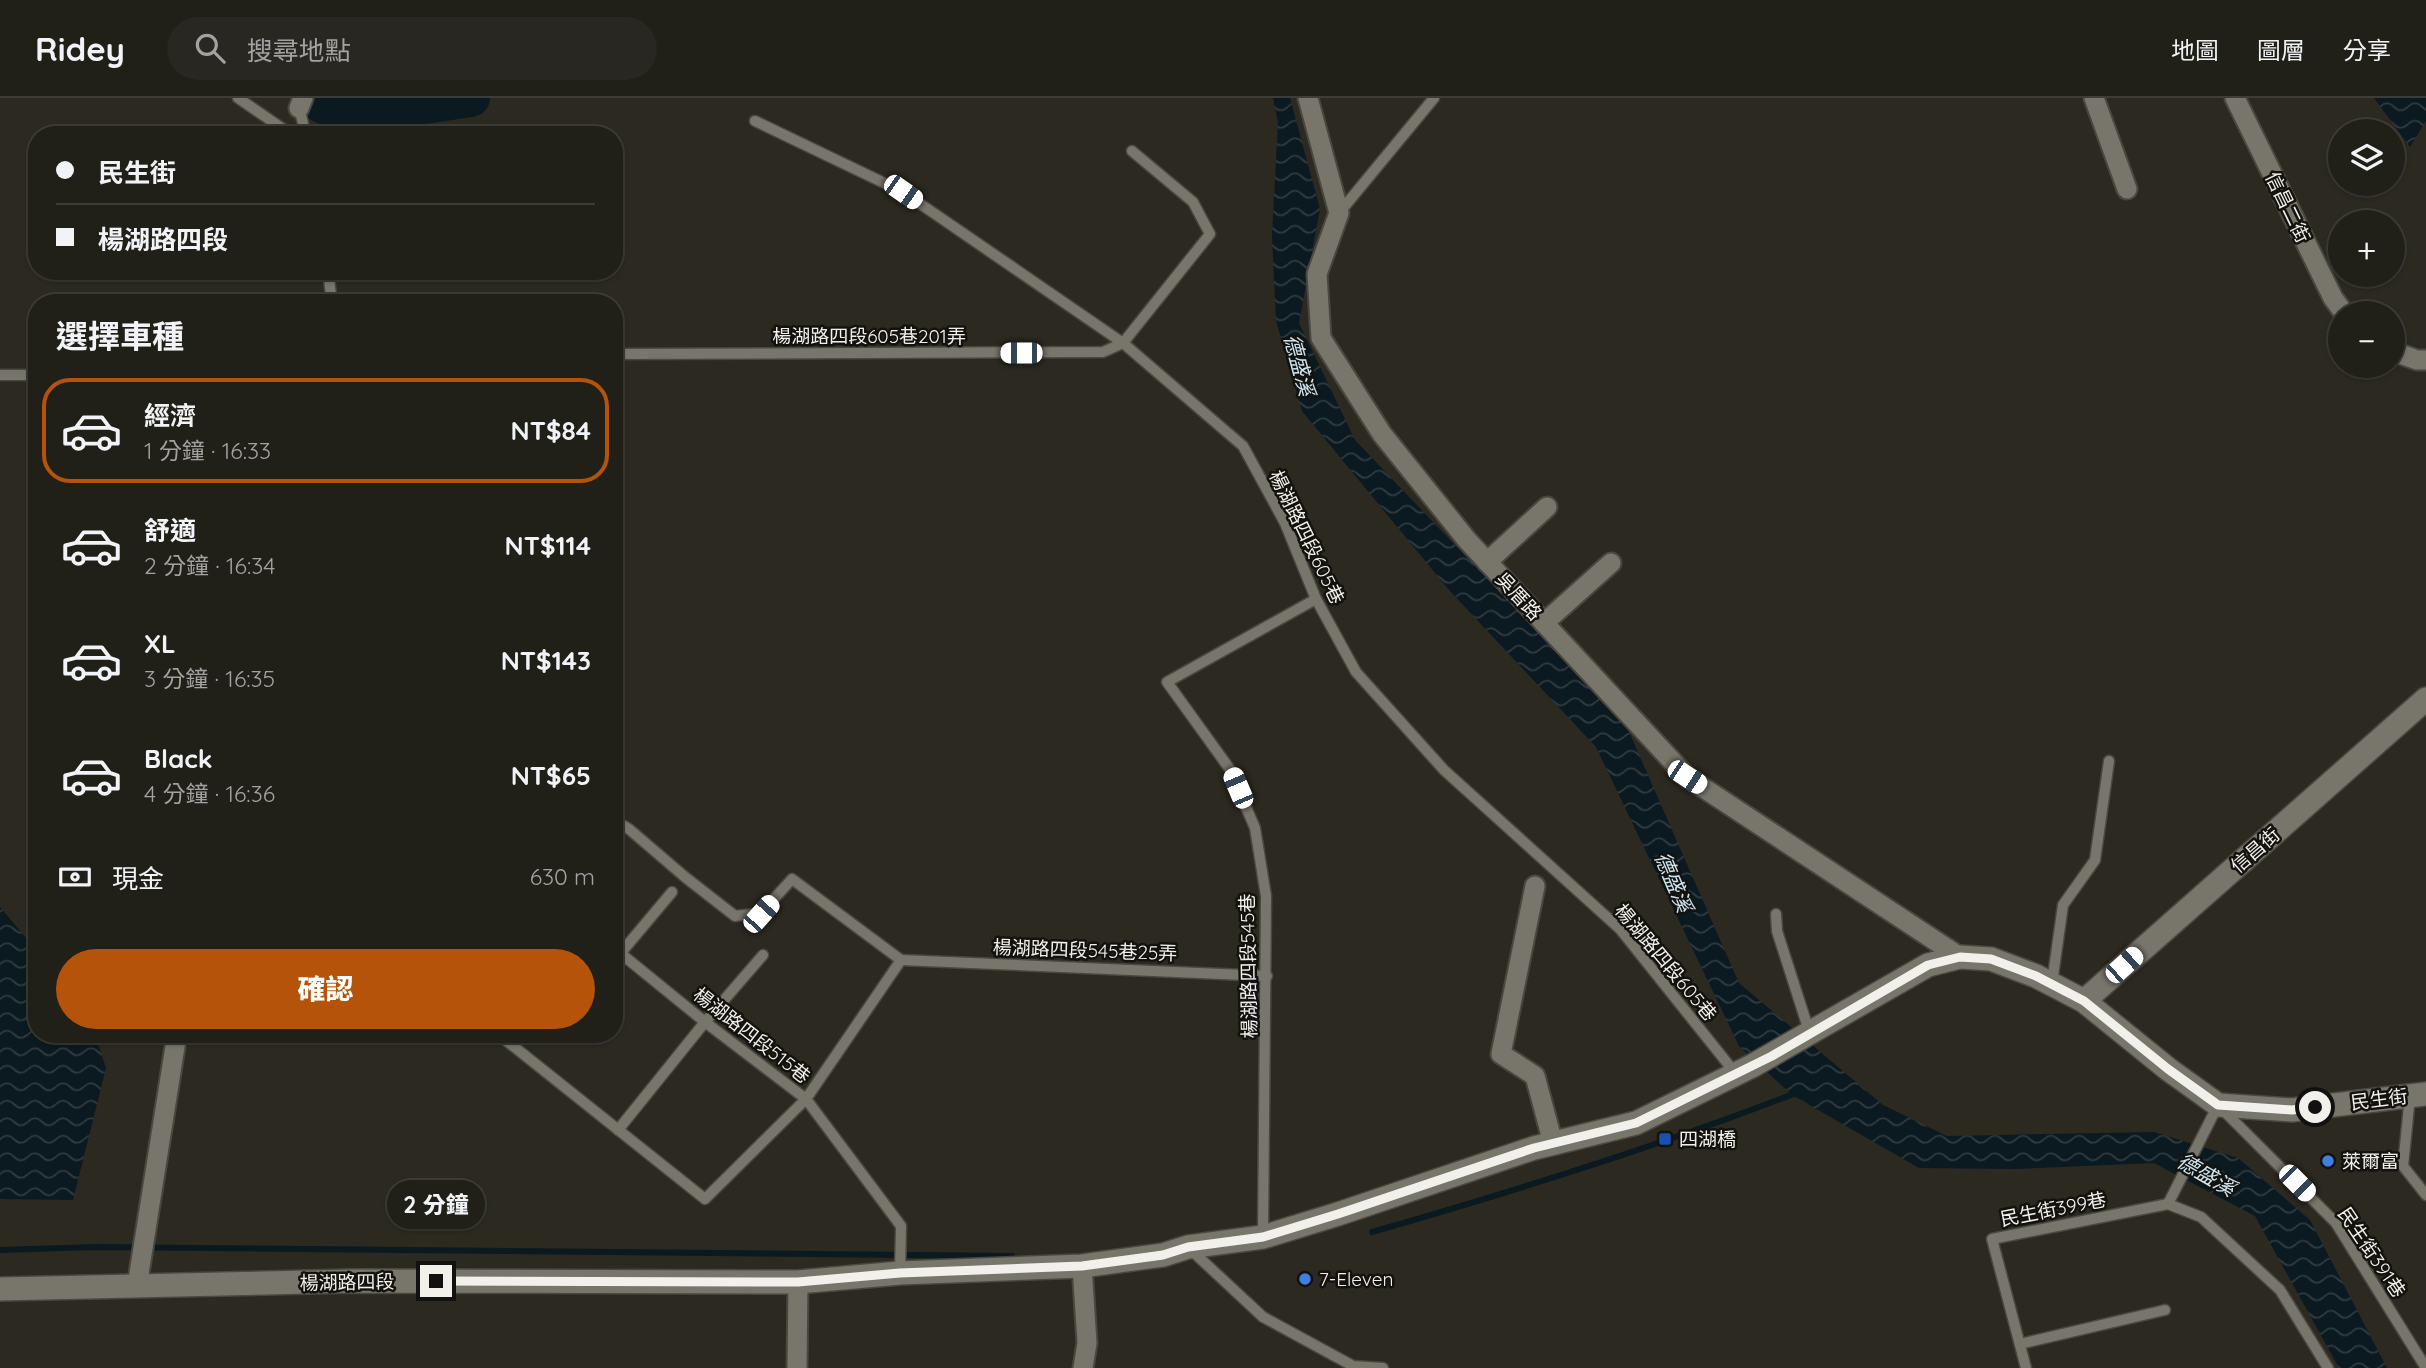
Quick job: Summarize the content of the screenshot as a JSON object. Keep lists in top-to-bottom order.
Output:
{
  "streets": {
    "street": [
      "信昌二街",
      "吳厝路",
      "信昌街",
      "民生街",
      "楊湖路四段"
    ],
    "lane": [
      "楊湖路四段605巷201弄",
      "楊湖路四段605巷",
      "楊湖路四段545巷25弄",
      "楊湖路四段545巷",
      "楊湖路四段515巷",
      "民生街399巷",
      "民生街391巷"
    ]
  },
  "crossings": [
    ["楊湖路四段605巷201弄", "楊湖路四段605巷"],
    ["楊湖路四段605巷", "楊湖路四段545巷"],
    ["楊湖路四段605巷", "楊湖路四段"],
    ["楊湖路四段545巷25弄", "楊湖路四段545巷"],
    ["楊湖路四段545巷", "楊湖路四段"],
    ["楊湖路四段515巷", "楊湖路四段"],
    ["民生街", "民生街391巷"]
  ],
  "water": ["德盛溪"],
  "places": {
    "transit": ["四湖橋"],
    "other": ["萊爾富", "7-Eleven"]
  },
  "page": {
    "header": "Ridey",
    "search": "搜尋地點",
    "nav": ["地圖", "圖層", "分享"],
    "map_buttons": ["+", "−"],
    "banner": ["民生街", "楊湖路四段"],
    "heading": "選擇車種",
    "list": [
      {
        "name": "經濟",
        "note": "1 分鐘 · 16:33",
        "value": "NT$84"
      },
      {
        "name": "舒適",
        "note": "2 分鐘 · 16:34",
        "value": "NT$114"
      },
      {
        "name": "XL",
        "note": "3 分鐘 · 16:35",
        "value": "NT$143"
      },
      {
        "name": "Black",
        "note": "4 分鐘 · 16:36",
        "value": "NT$65"
      }
    ],
    "pay": ["現金", "630 m"],
    "buttons": "確認",
    "bubble": "2 分鐘"
  }
}
